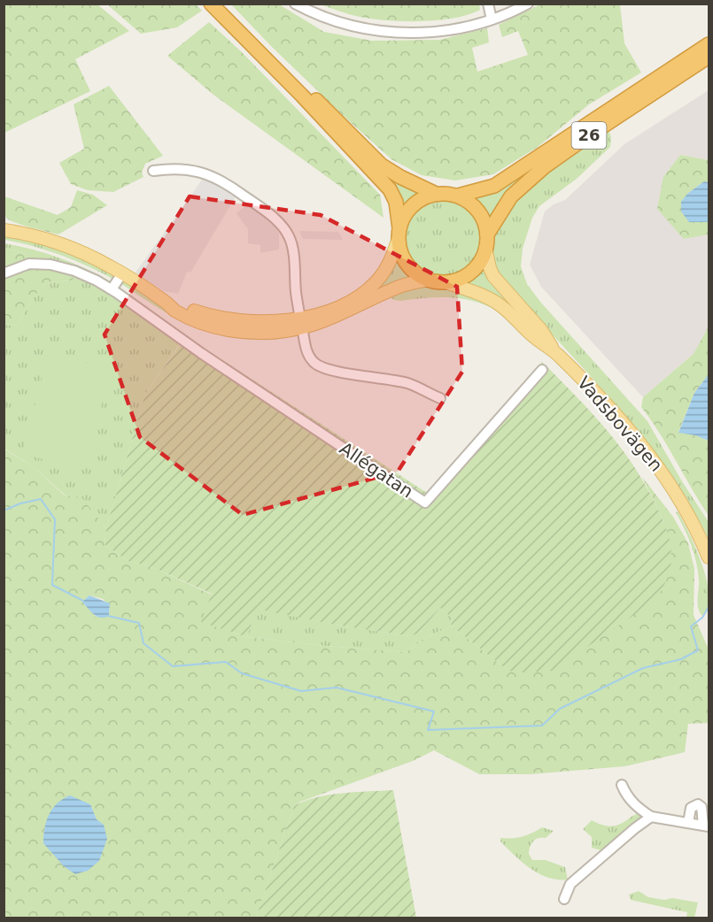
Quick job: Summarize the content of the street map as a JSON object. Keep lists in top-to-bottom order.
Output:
{
  "streets": {
    "highway": ["26"],
    "main road": ["Vadsbovägen"],
    "street": ["Allégatan"]
  },
  "crossings": [
    ["26", "Vadsbovägen"]
  ]
}
